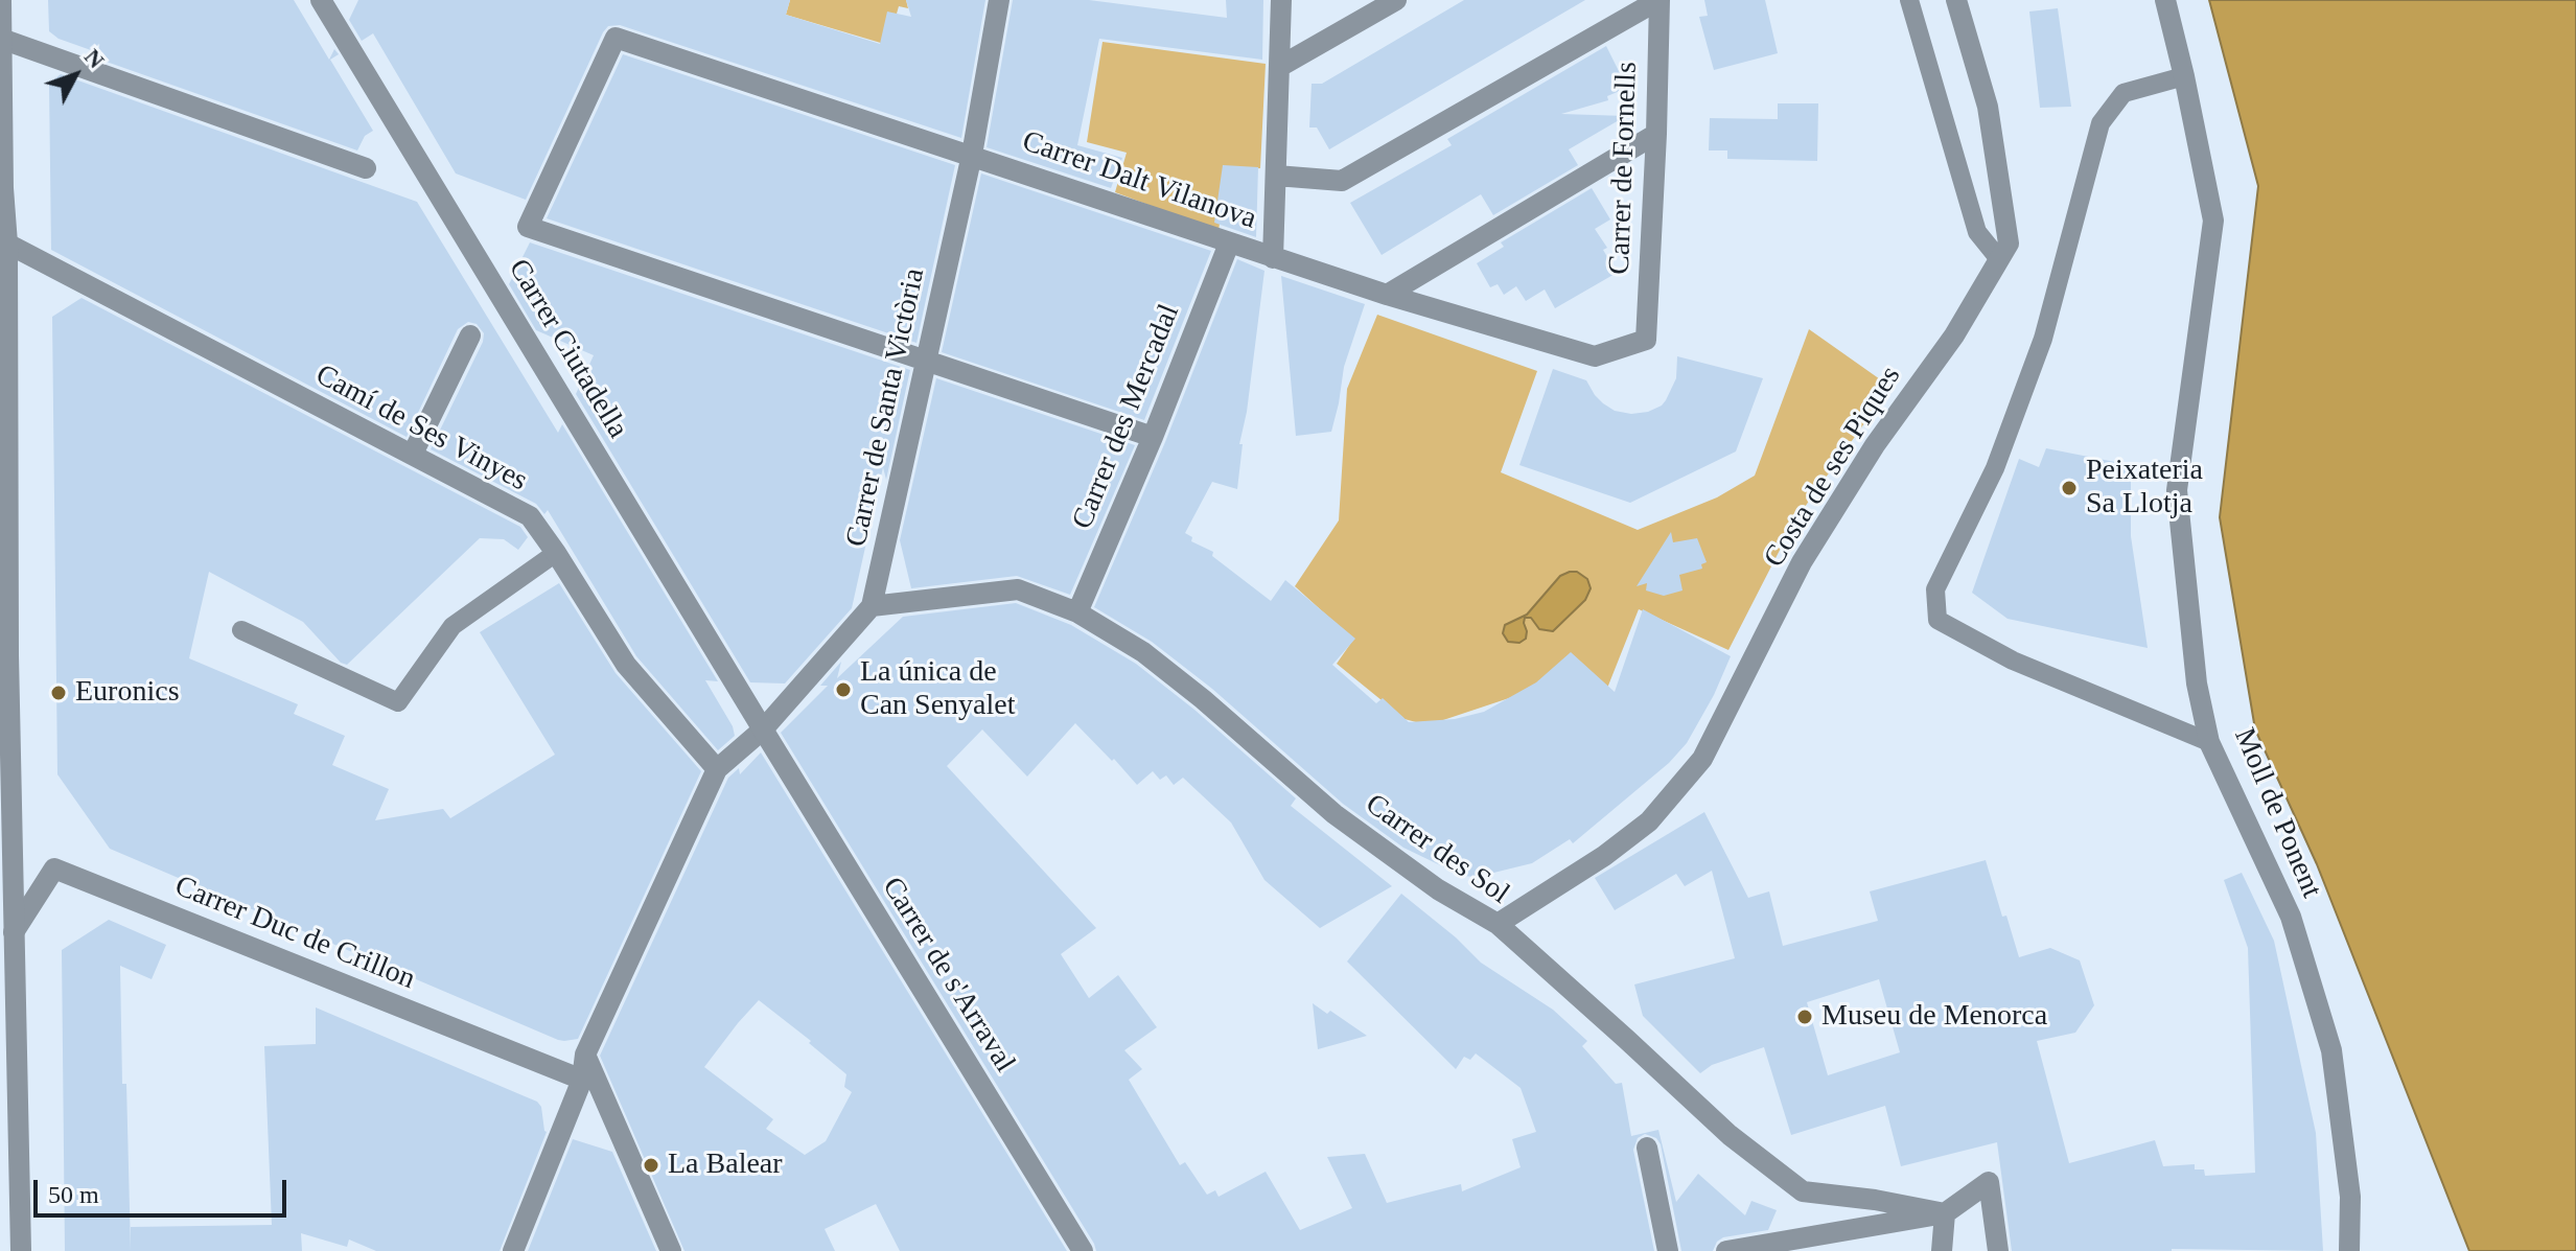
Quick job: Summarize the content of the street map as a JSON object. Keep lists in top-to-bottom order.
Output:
{
  "streets": {
    "street": [
      "Carrer de Fornells",
      "Carrer Dalt Vilanova",
      "Carrer Ciutadella",
      "Carrer de Santa Victòria",
      "Carrer des Mercadal",
      "Camí de Ses Vinyes",
      "Costa de ses Piques",
      "Moll de Ponent",
      "Carrer des Sol",
      "Carrer Duc de Crillon",
      "Carrer de s'Arraval"
    ]
  },
  "crossings": [
    ["Carrer de Fornells", "Carrer Dalt Vilanova"],
    ["Carrer Dalt Vilanova", "Carrer de Santa Victòria"],
    ["Carrer Dalt Vilanova", "Carrer des Mercadal"],
    ["Carrer Ciutadella", "Carrer de Santa Victòria"],
    ["Carrer Ciutadella", "Carrer de s'Arraval"],
    ["Carrer de Santa Victòria", "Camí de Ses Vinyes"],
    ["Carrer de Santa Victòria", "Carrer des Sol"],
    ["Carrer de Santa Victòria", "Carrer de s'Arraval"],
    ["Carrer des Mercadal", "Carrer des Sol"],
    ["Costa de ses Piques", "Carrer des Sol"]
  ],
  "places": [
    "Peixateria Sa Llotja",
    "La única de Can Senyalet",
    "Euronics",
    "Museu de Menorca",
    "La Balear"
  ],
  "scale_bar": "50 m",
  "north": "top right"
}
